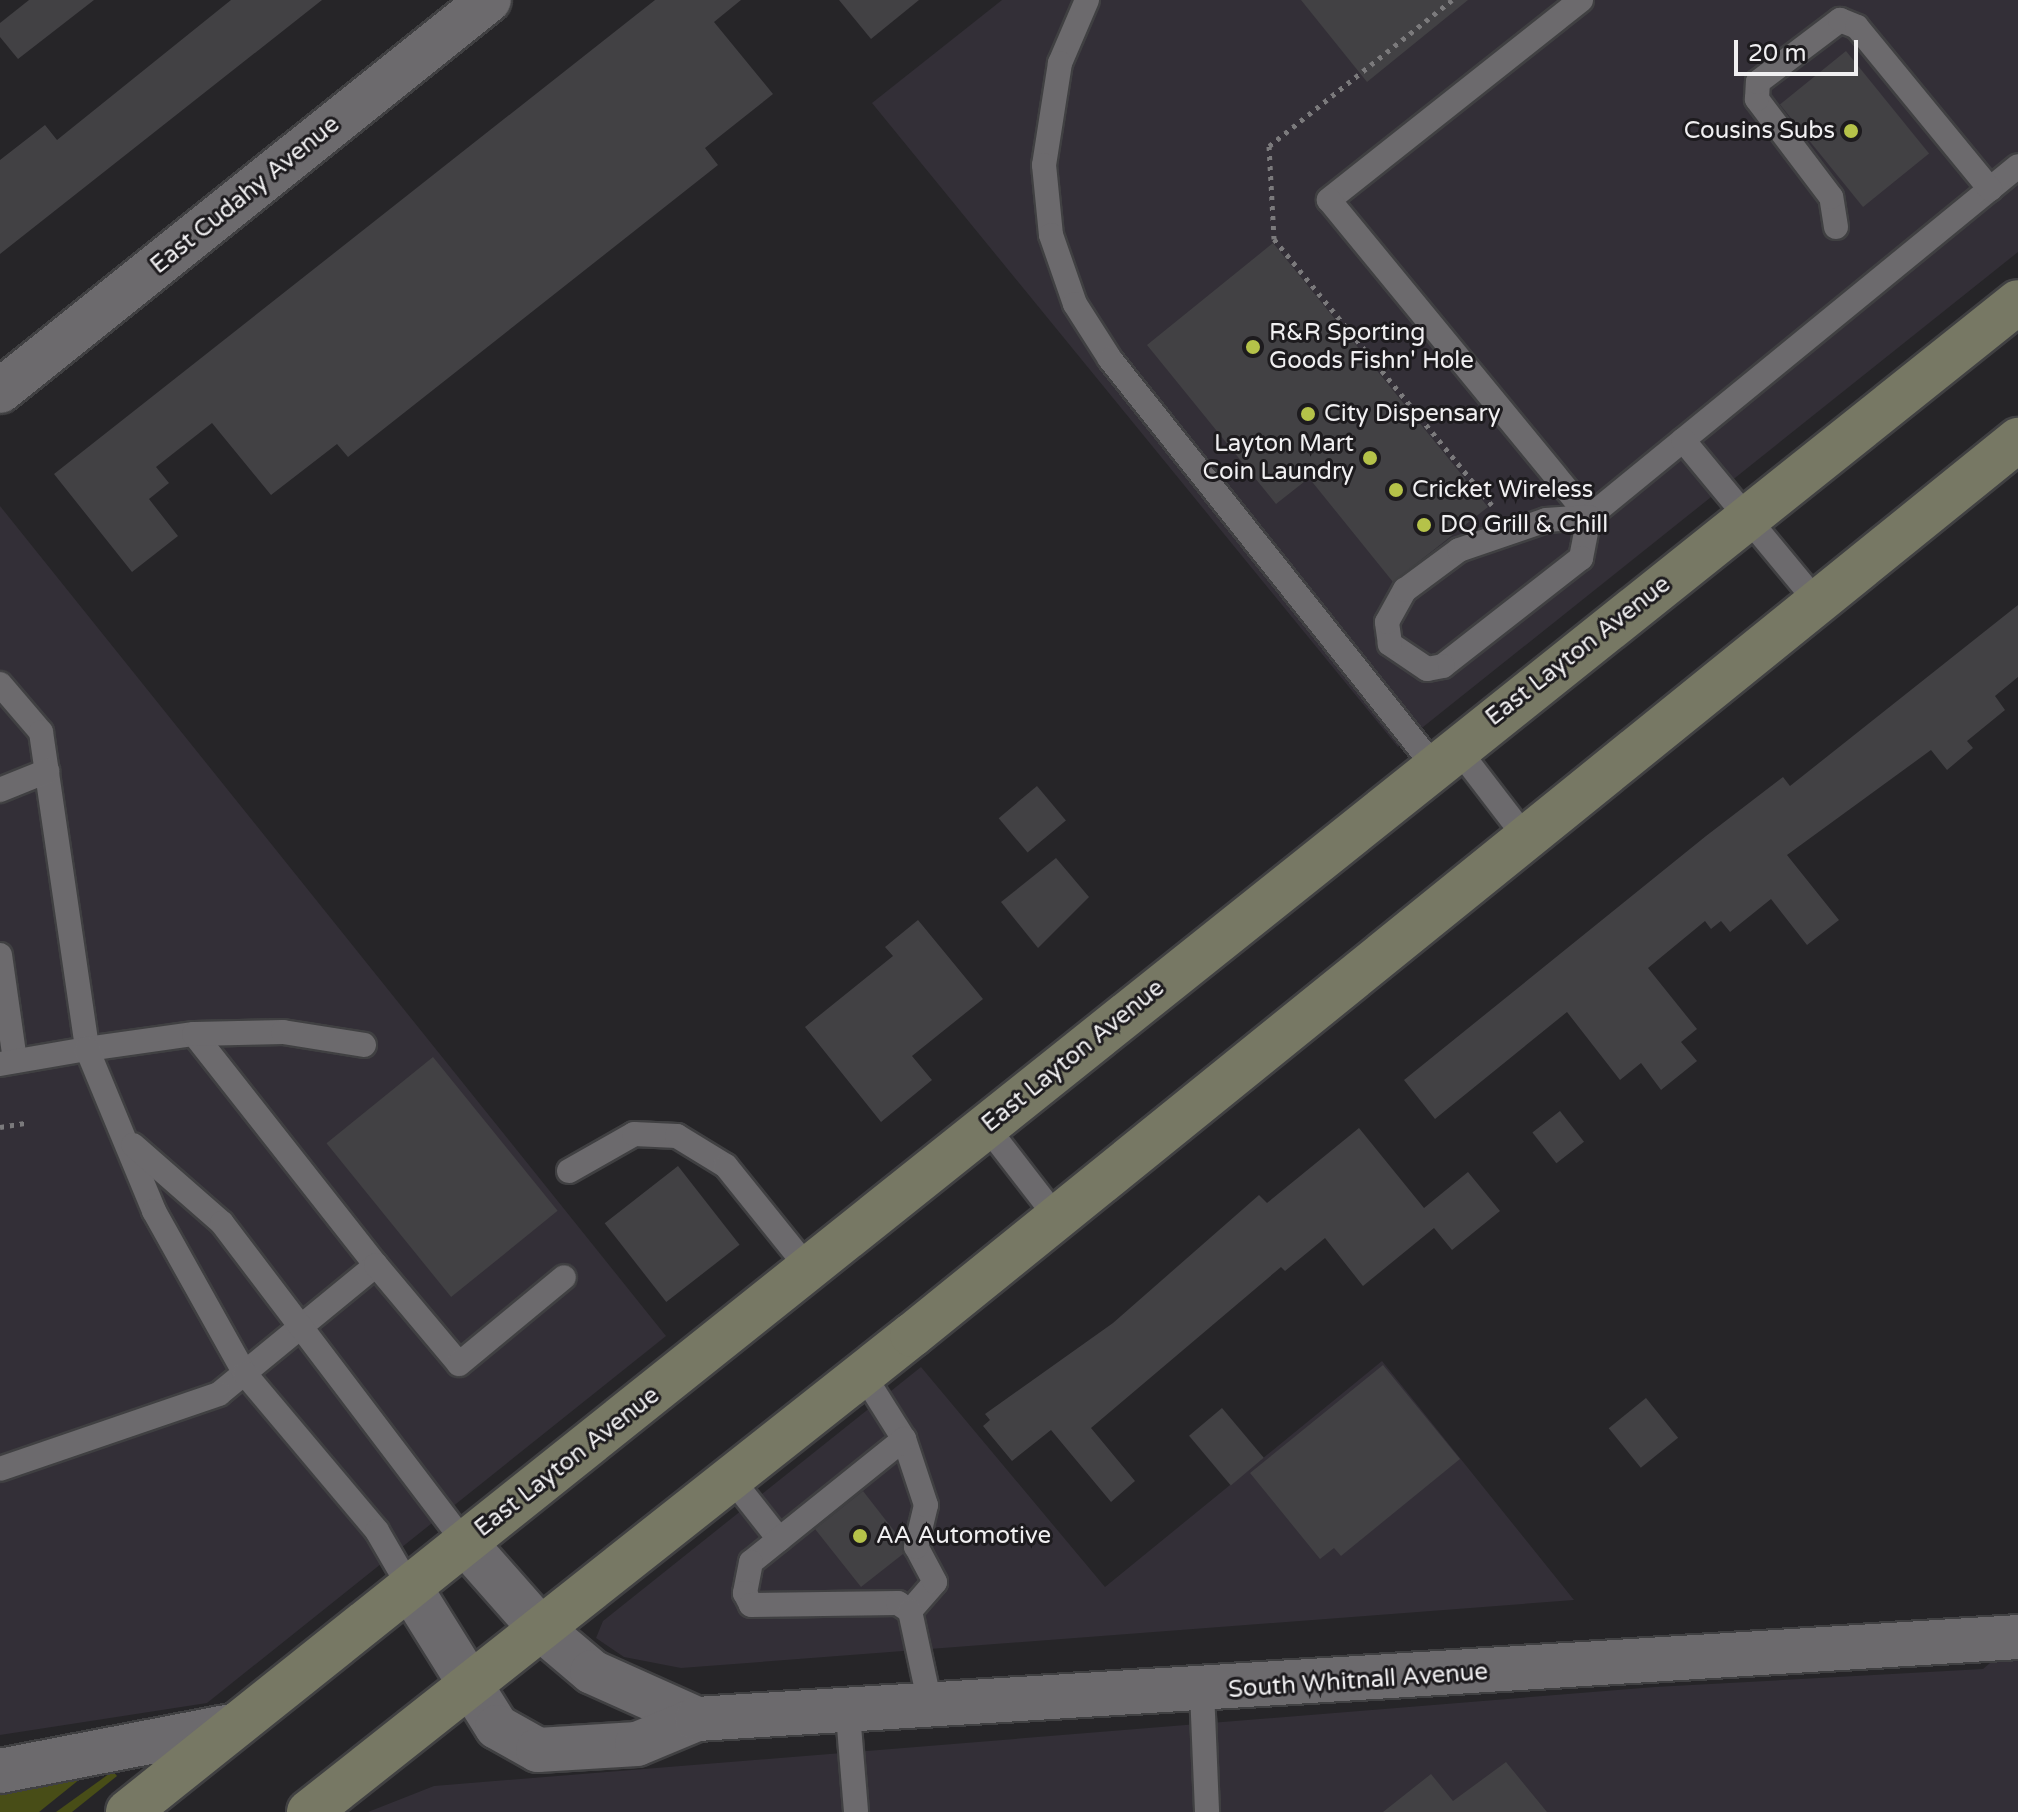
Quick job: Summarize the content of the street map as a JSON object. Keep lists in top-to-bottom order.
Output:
{
  "streets": {
    "main road": ["East Layton Avenue"],
    "street": ["East Cudahy Avenue", "South Whitnall Avenue"]
  },
  "crossings": [
    ["East Layton Avenue", "South Whitnall Avenue"]
  ],
  "places": [
    "Cousins Subs",
    "R&R Sporting Goods Fishn' Hole",
    "City Dispensary",
    "Layton Mart Coin Laundry",
    "Cricket Wireless",
    "DQ Grill & Chill",
    "AA Automotive"
  ],
  "scale_bar": "20 m"
}
